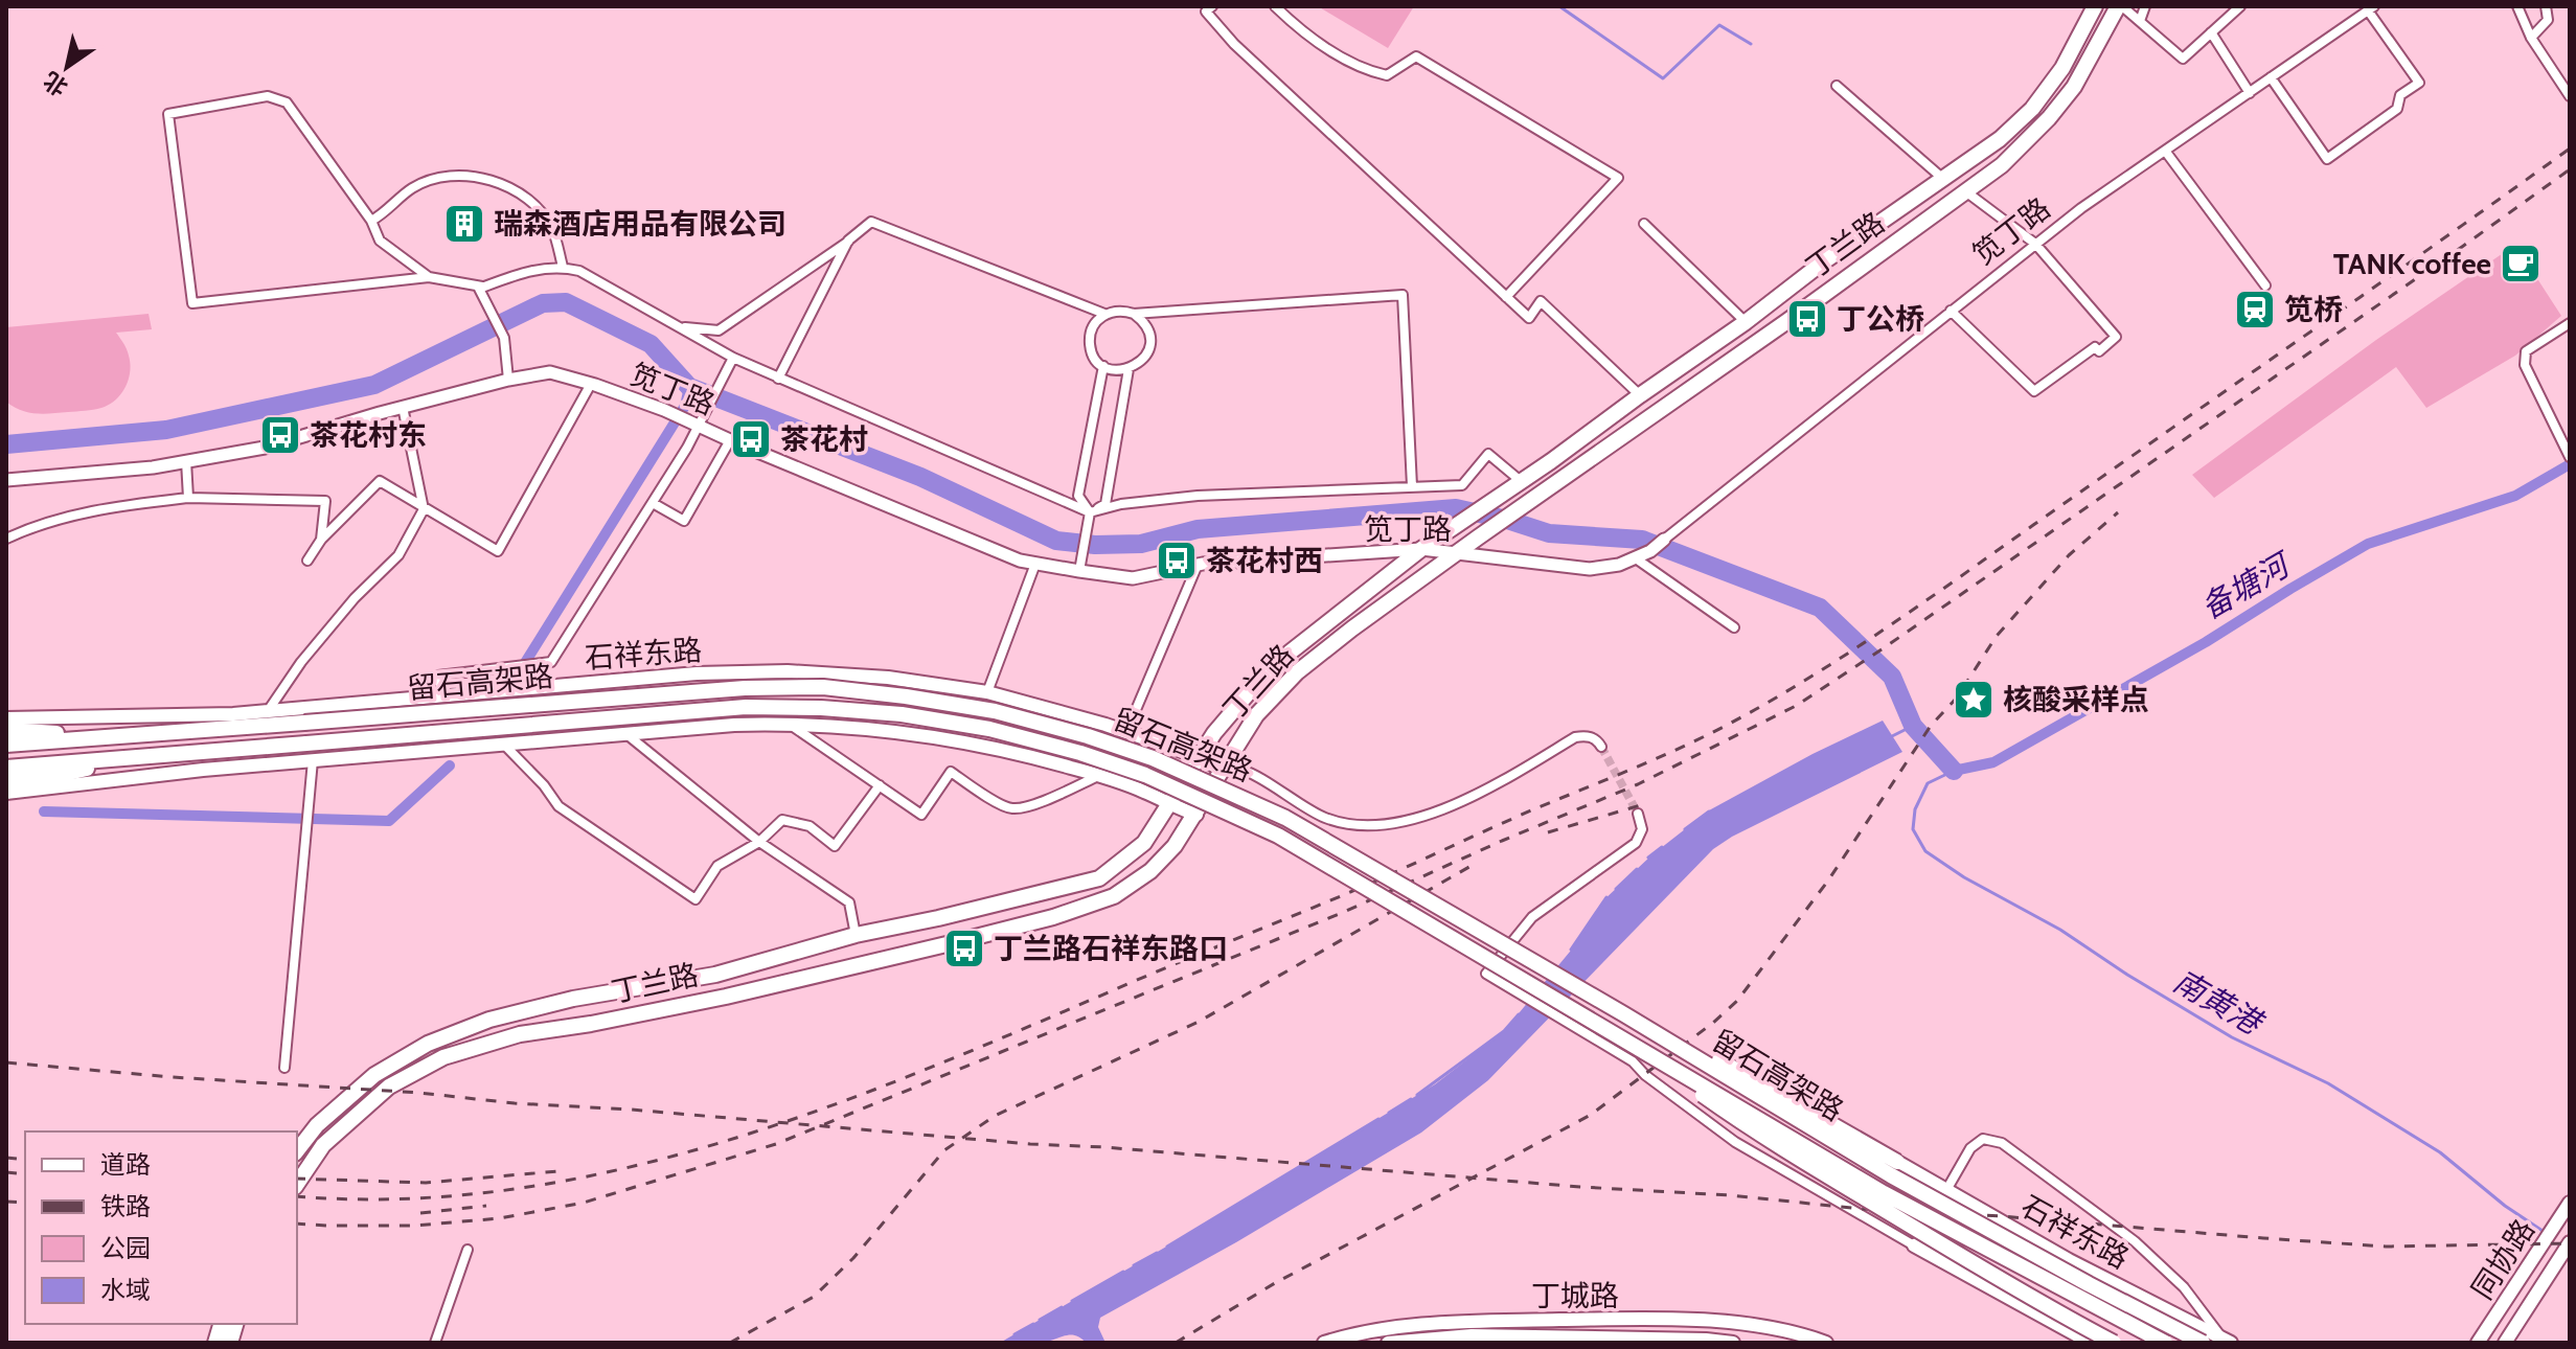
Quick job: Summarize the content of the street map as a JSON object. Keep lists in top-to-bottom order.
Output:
{
  "streets": {
    "main road": [
      "丁兰路",
      "石祥东路",
      "留石高架路",
      "同协路",
      "丁城路"
    ],
    "street": ["笕丁路"]
  },
  "crossings": [
    ["笕丁路", "丁兰路"],
    ["丁兰路", "石祥东路"]
  ],
  "water": ["备塘河", "南黄港"],
  "places": {
    "building": ["瑞森酒店用品有限公司"],
    "cafe": ["TANK coffee"],
    "station": ["笕桥"],
    "bus stop": [
      "丁公桥",
      "茶花村东",
      "茶花村",
      "茶花村西",
      "丁兰路石祥东路口"
    ],
    "place": ["核酸采样点"]
  },
  "legend": [
    "道路",
    "铁路",
    "公园",
    "水域"
  ],
  "north": "bottom left"
}
